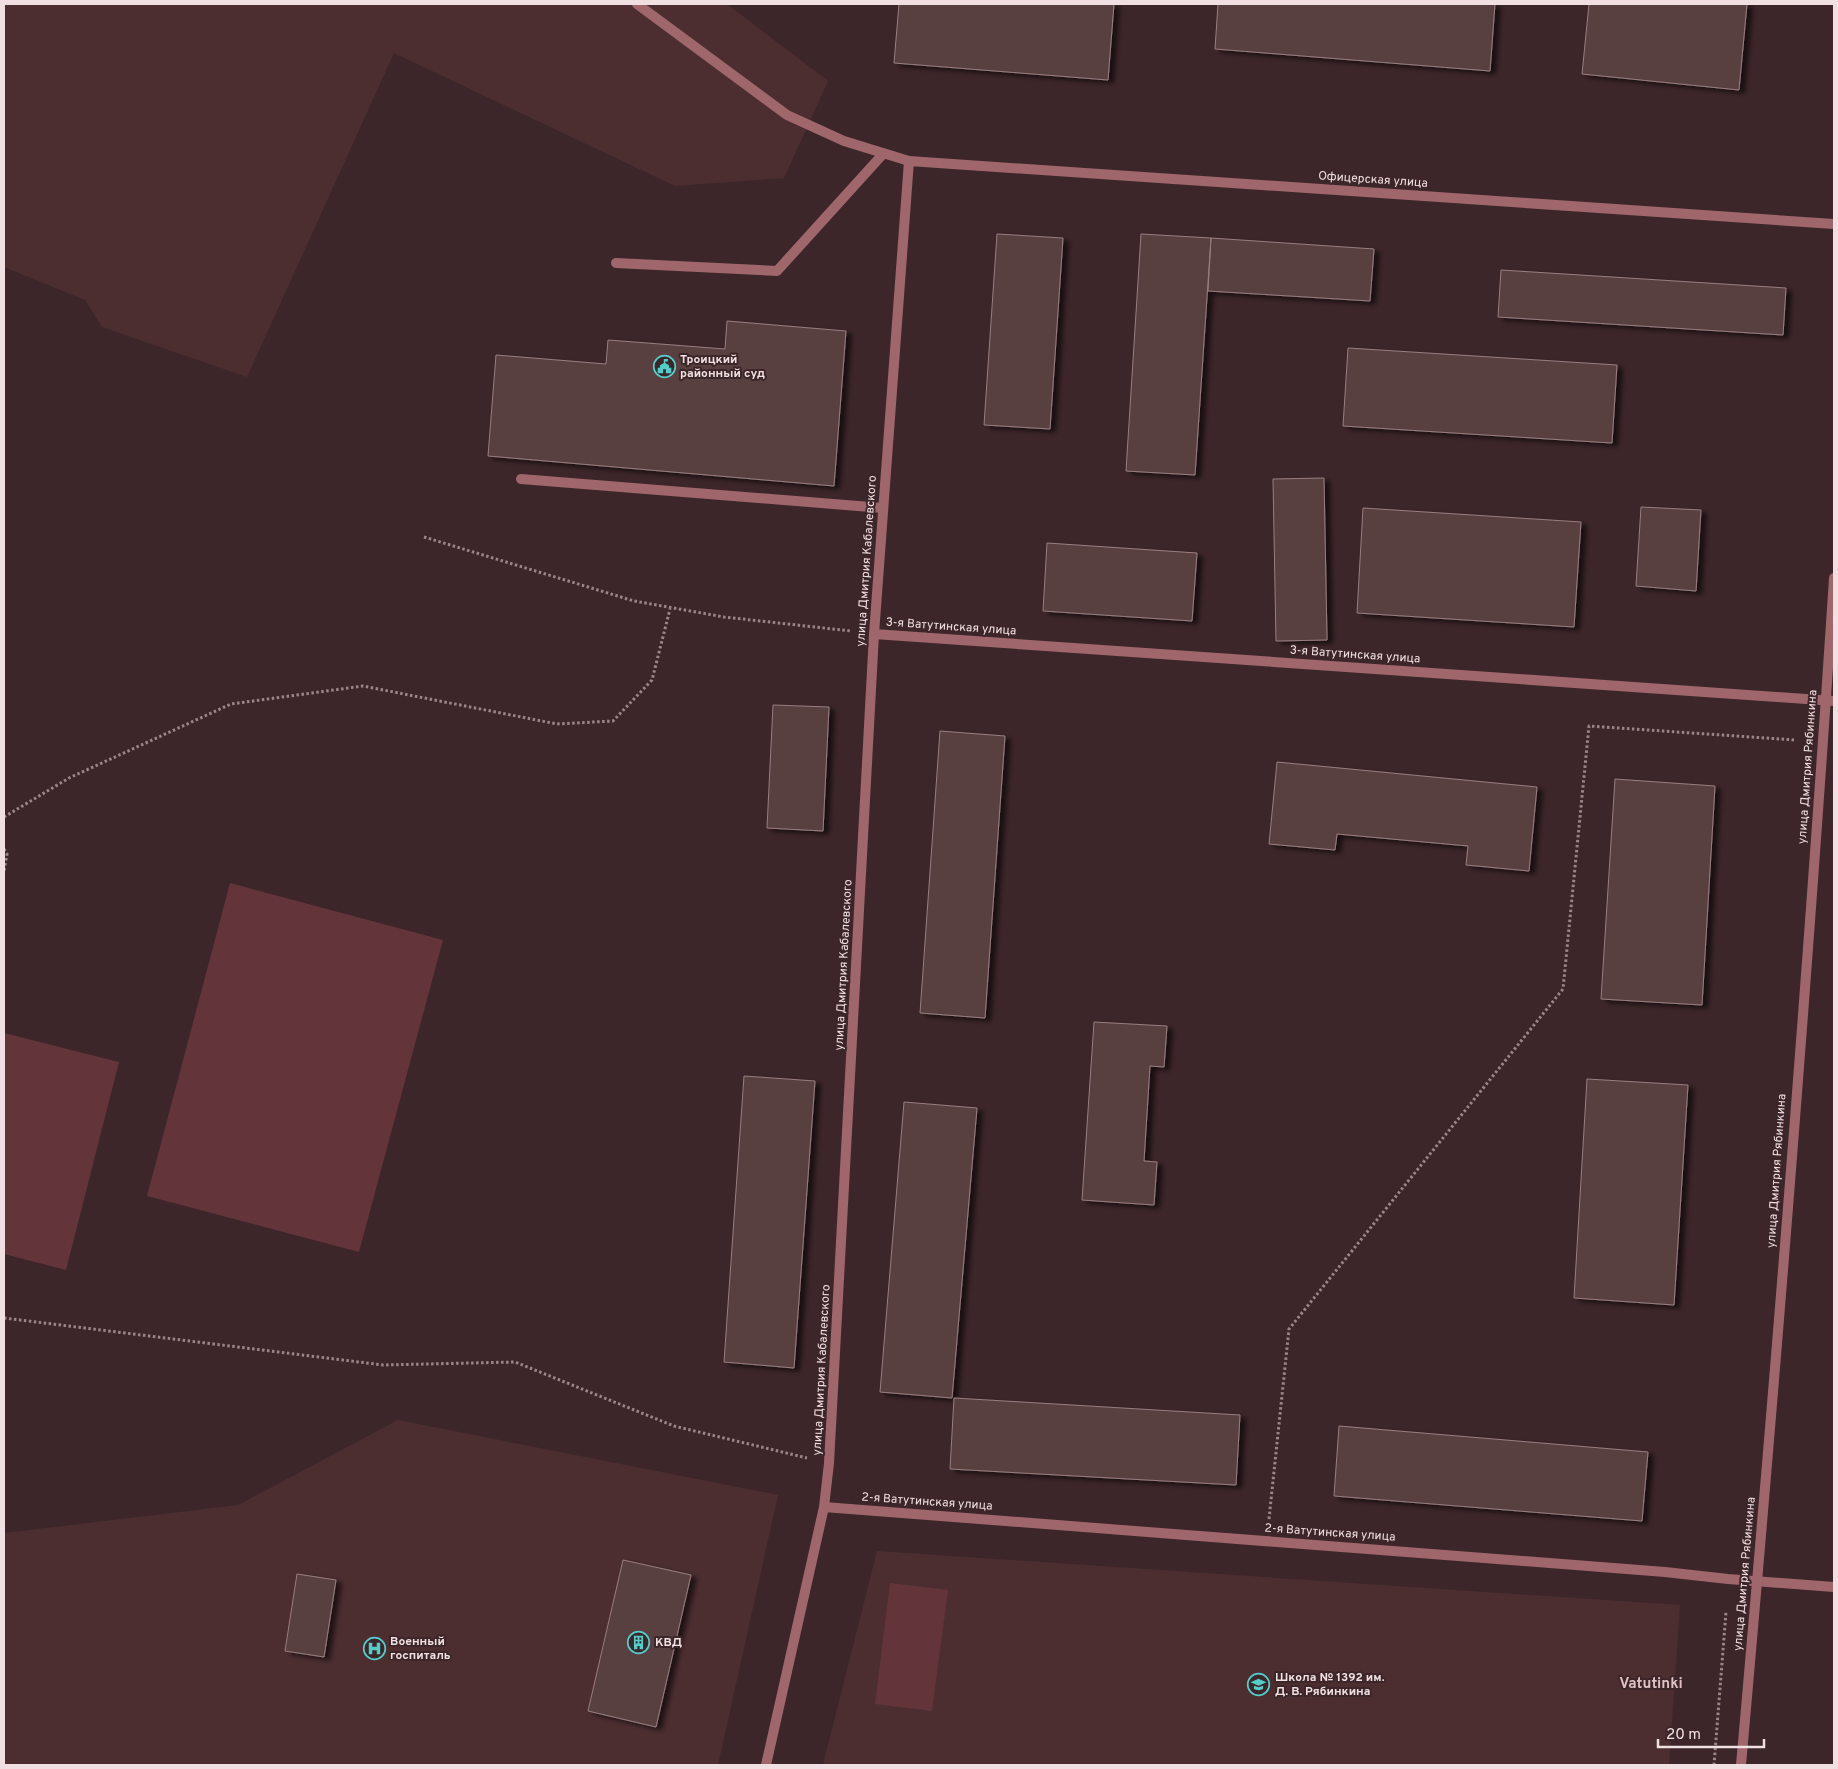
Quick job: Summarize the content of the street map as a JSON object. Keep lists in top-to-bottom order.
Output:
{
  "streets": {
    "street": [
      "Офицерская улица",
      "улица Дмитрия Кабалевского",
      "3-я Ватутинская улица",
      "улица Дмитрия Рябинкина",
      "2-я Ватутинская улица"
    ]
  },
  "crossings": [
    ["Офицерская улица", "улица Дмитрия Кабалевского"],
    ["улица Дмитрия Кабалевского", "3-я Ватутинская улица"],
    ["улица Дмитрия Кабалевского", "2-я Ватутинская улица"],
    ["3-я Ватутинская улица", "улица Дмитрия Рябинкина"],
    ["улица Дмитрия Рябинкина", "2-я Ватутинская улица"]
  ],
  "districts": ["Vatutinki"],
  "places": {
    "public building": ["Троицкий районный суд"],
    "building": ["КВД"],
    "hospital": ["Военный госпиталь"],
    "school or university": ["Школа № 1392 им. Д. В. Рябинкина"]
  },
  "scale_bar": "20 m"
}
